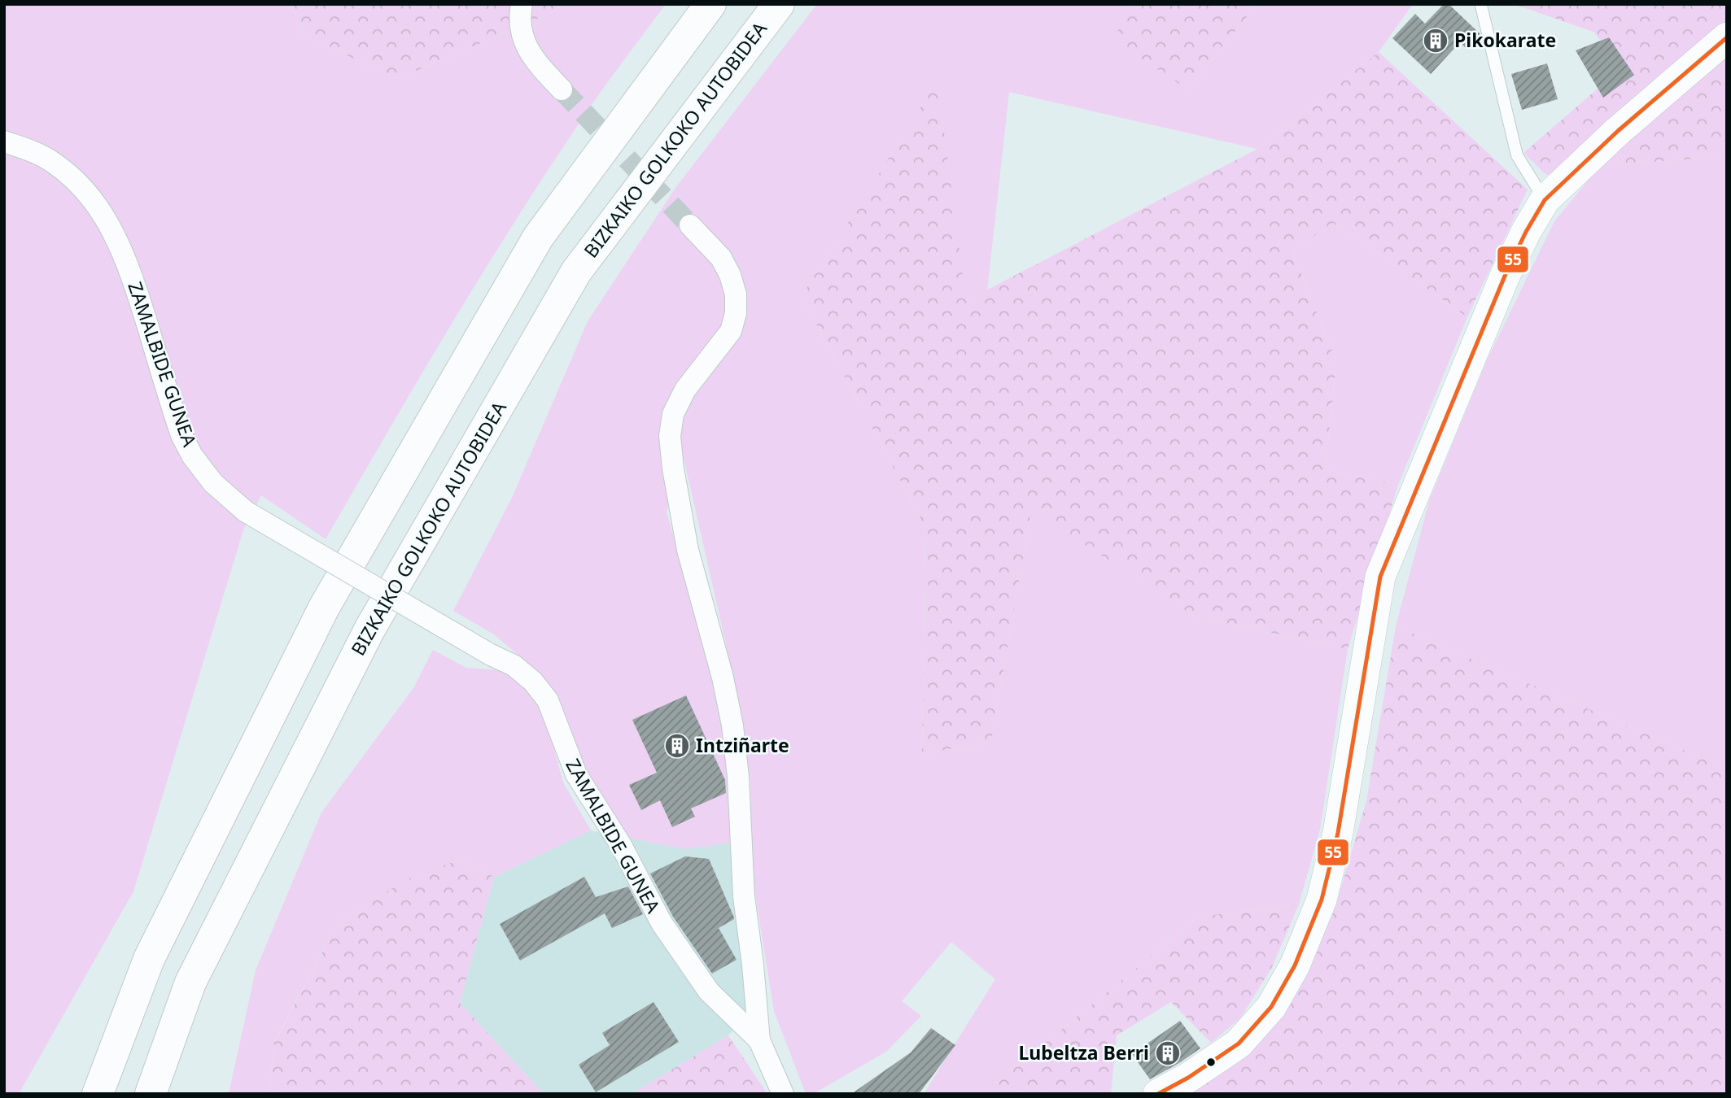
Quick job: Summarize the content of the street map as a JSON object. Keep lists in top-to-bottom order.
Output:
{
  "streets": {
    "highway": ["BIZKAIKO GOLKOKO AUTOBIDEA"],
    "street": ["ZAMALBIDE GUNEA"]
  },
  "places": {
    "building": ["Pikokarate", "Intziñarte", "Lubeltza Berri"]
  },
  "lines": ["transit line 55"]
}
